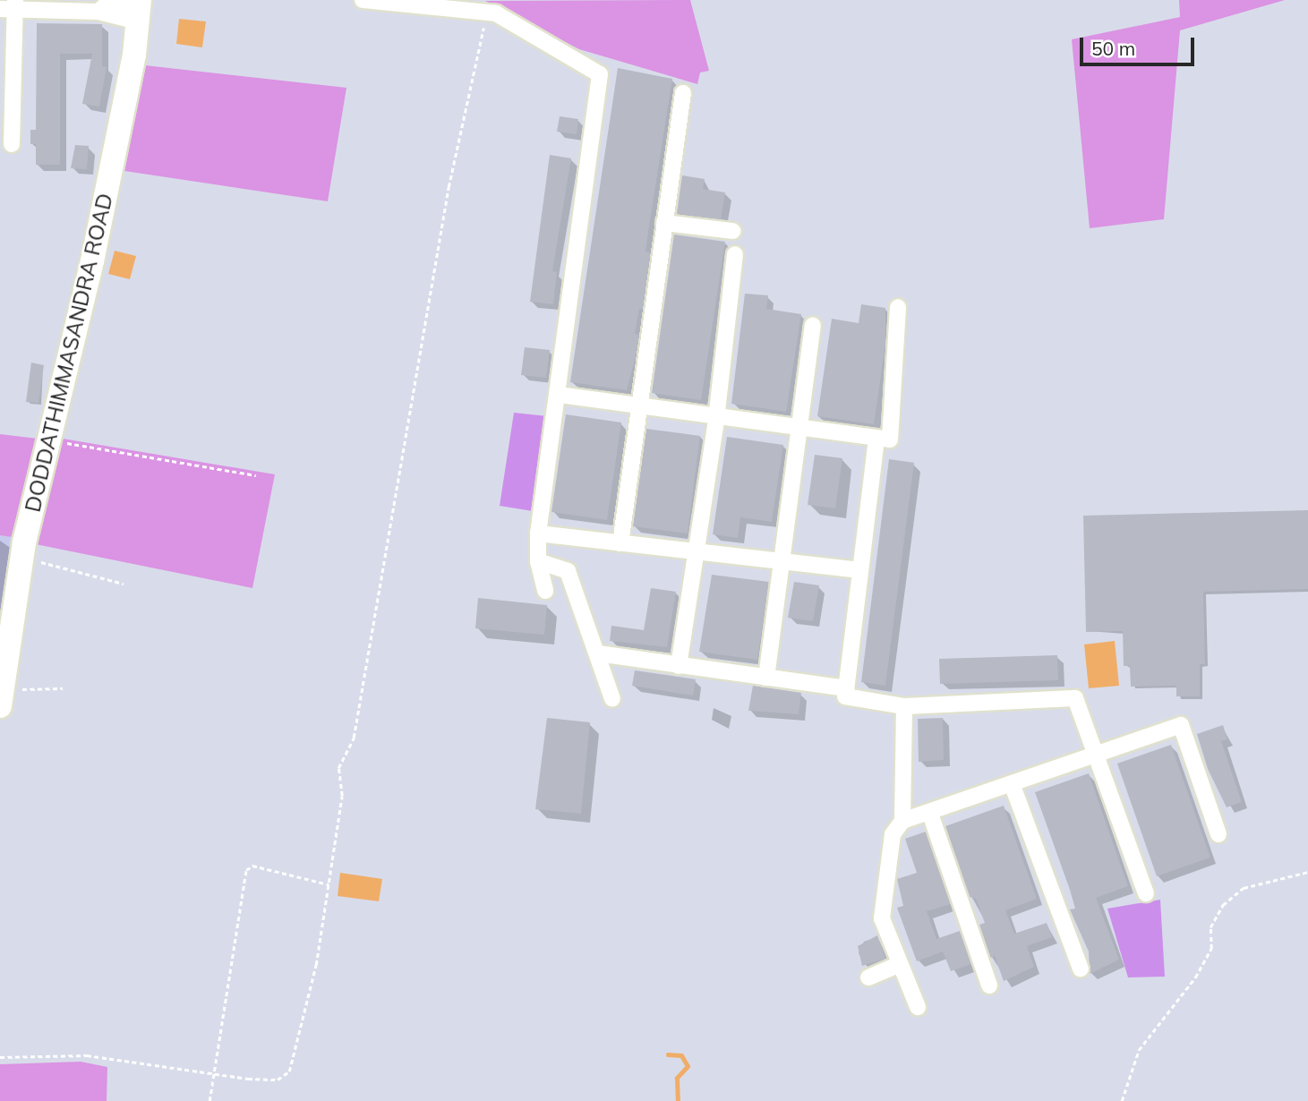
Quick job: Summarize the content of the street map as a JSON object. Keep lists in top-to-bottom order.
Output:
{
  "streets": {
    "street": ["DODDATHIMMASANDRA ROAD"]
  },
  "scale_bar": "50 m"
}
